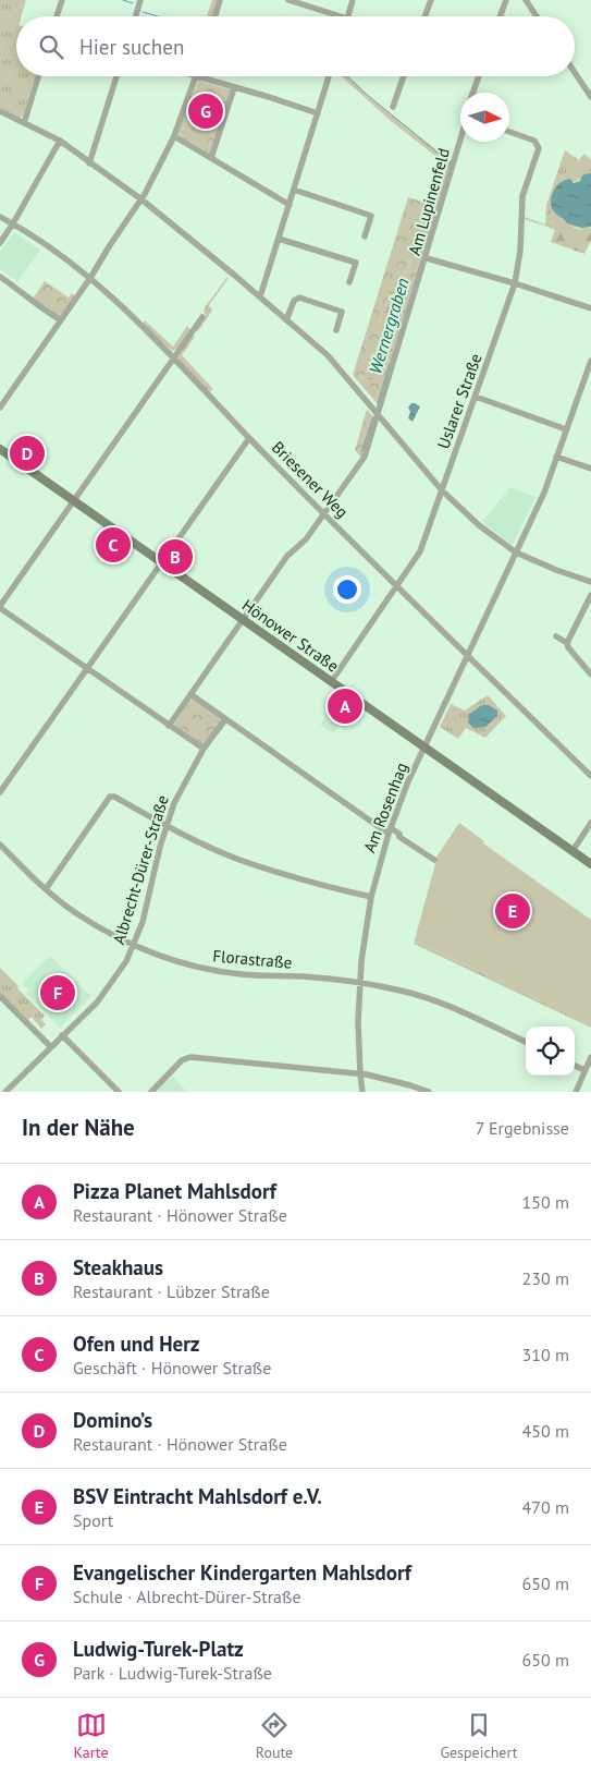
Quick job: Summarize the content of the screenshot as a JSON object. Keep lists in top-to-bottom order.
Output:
{
  "streets": {
    "main road": ["Hönower Straße"],
    "street": [
      "Am Lupinenfeld",
      "Uslarer Straße",
      "Briesener Weg",
      "Am Rosenhag",
      "Albrecht-Dürer-Straße",
      "Florastraße"
    ]
  },
  "crossings": [
    ["Am Lupinenfeld", "Briesener Weg"],
    ["Am Lupinenfeld", "Hönower Straße"],
    ["Uslarer Straße", "Briesener Weg"],
    ["Uslarer Straße", "Hönower Straße"],
    ["Briesener Weg", "Am Rosenhag"],
    ["Hönower Straße", "Am Rosenhag"],
    ["Am Rosenhag", "Florastraße"],
    ["Albrecht-Dürer-Straße", "Florastraße"]
  ],
  "water": ["Wernergraben"],
  "north": "right",
  "page": {
    "search": "Hier suchen",
    "pins": [
      "G",
      "D",
      "C",
      "B",
      "A",
      "E",
      "F"
    ],
    "heading": ["In der Nähe", "7 Ergebnisse"],
    "list": [
      {
        "mark": "A",
        "name": "Pizza Planet Mahlsdorf",
        "note": "Restaurant · Hönower Straße",
        "value": "150 m"
      },
      {
        "mark": "B",
        "name": "Steakhaus",
        "note": "Restaurant · Lübzer Straße",
        "value": "230 m"
      },
      {
        "mark": "C",
        "name": "Ofen und Herz",
        "note": "Geschäft · Hönower Straße",
        "value": "310 m"
      },
      {
        "mark": "D",
        "name": "Domino’s",
        "note": "Restaurant · Hönower Straße",
        "value": "450 m"
      },
      {
        "mark": "E",
        "name": "BSV Eintracht Mahlsdorf e.V.",
        "note": "Sport",
        "value": "470 m"
      },
      {
        "mark": "F",
        "name": "Evangelischer Kindergarten Mahlsdorf",
        "note": "Schule · Albrecht-Dürer-Straße",
        "value": "650 m"
      },
      {
        "mark": "G",
        "name": "Ludwig-Turek-Platz",
        "note": "Park · Ludwig-Turek-Straße",
        "value": "650 m"
      }
    ],
    "nav": ["Karte", "Route", "Gespeichert"]
  }
}
